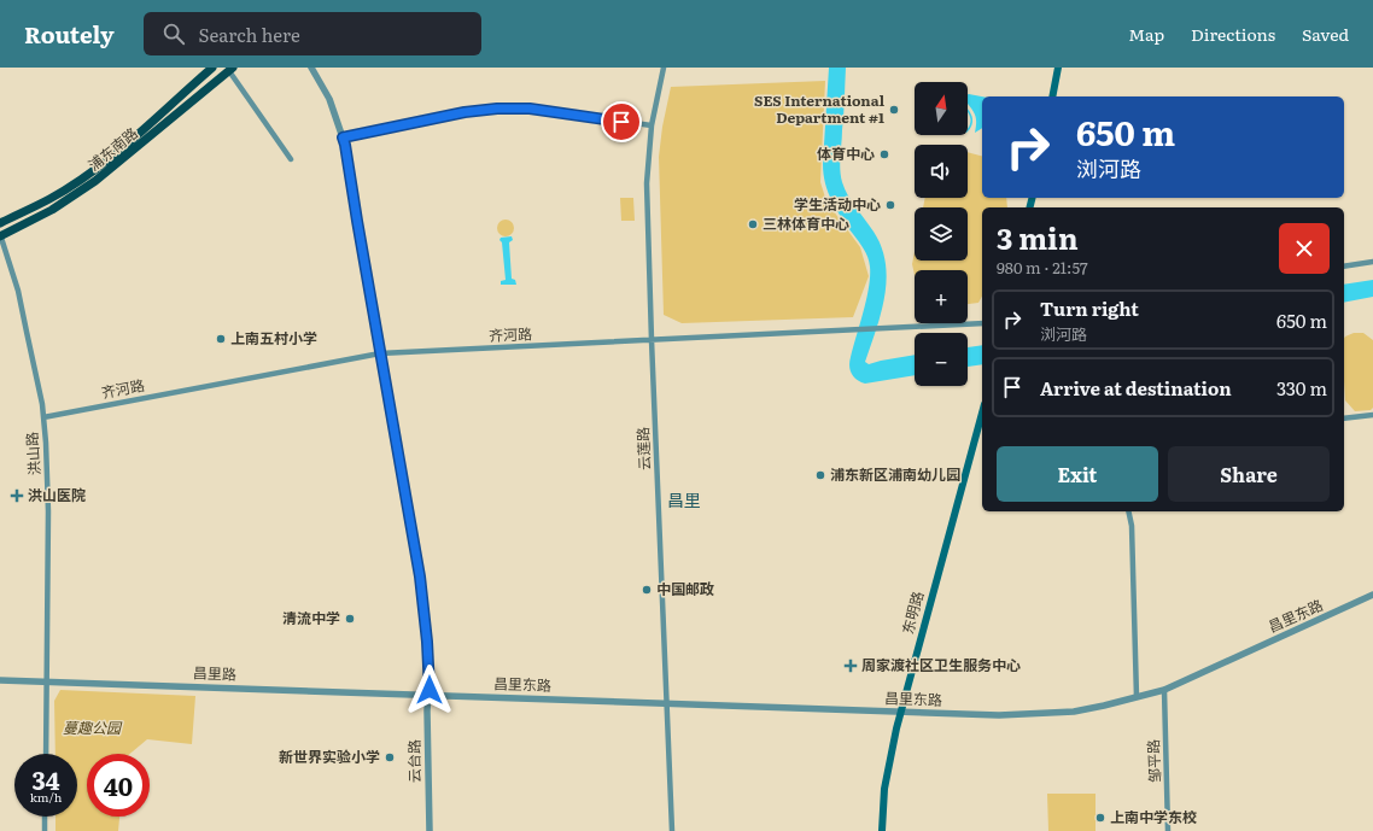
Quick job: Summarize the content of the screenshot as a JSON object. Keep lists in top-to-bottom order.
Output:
{
  "streets": {
    "main road": ["浦东南路", "东明路"],
    "street": [
      "齐河路",
      "云莲路",
      "洪山路",
      "昌里东路",
      "昌里路",
      "云台路",
      "邹平路"
    ]
  },
  "crossings": [
    ["浦东南路", "洪山路"],
    ["齐河路", "云莲路"],
    ["齐河路", "洪山路"],
    ["齐河路", "云台路"],
    ["云莲路", "昌里东路"],
    ["洪山路", "昌里路"],
    ["东明路", "昌里东路"],
    ["昌里东路", "昌里路"],
    ["昌里东路", "云台路"],
    ["昌里东路", "邹平路"],
    ["昌里路", "云台路"]
  ],
  "districts": ["昌里"],
  "parks": ["蔓趣公园"],
  "places": {
    "other": [
      "SES International Department #1",
      "体育中心",
      "学生活动中心",
      "三林体育中心",
      "上南五村小学",
      "浦东新区浦南幼儿园",
      "中国邮政",
      "清流中学",
      "新世界实验小学",
      "上南中学东校"
    ],
    "health": ["洪山医院", "周家渡社区卫生服务中心"]
  },
  "north": "top",
  "page": {
    "header": "Routely",
    "search": "Search here",
    "nav": ["Map", "Directions", "Saved"],
    "map_buttons": ["+", "−"],
    "turn": ["650 m", "浏河路"],
    "heading": ["3 min", "980 m · 21:57"],
    "list": [
      {
        "name": "Turn right",
        "note": "浏河路",
        "value": "650 m"
      },
      {
        "name": "Arrive at destination",
        "value": "330 m"
      }
    ],
    "buttons": ["Exit", "Share"],
    "speed": "34 km/h",
    "limit": "40"
  }
}
